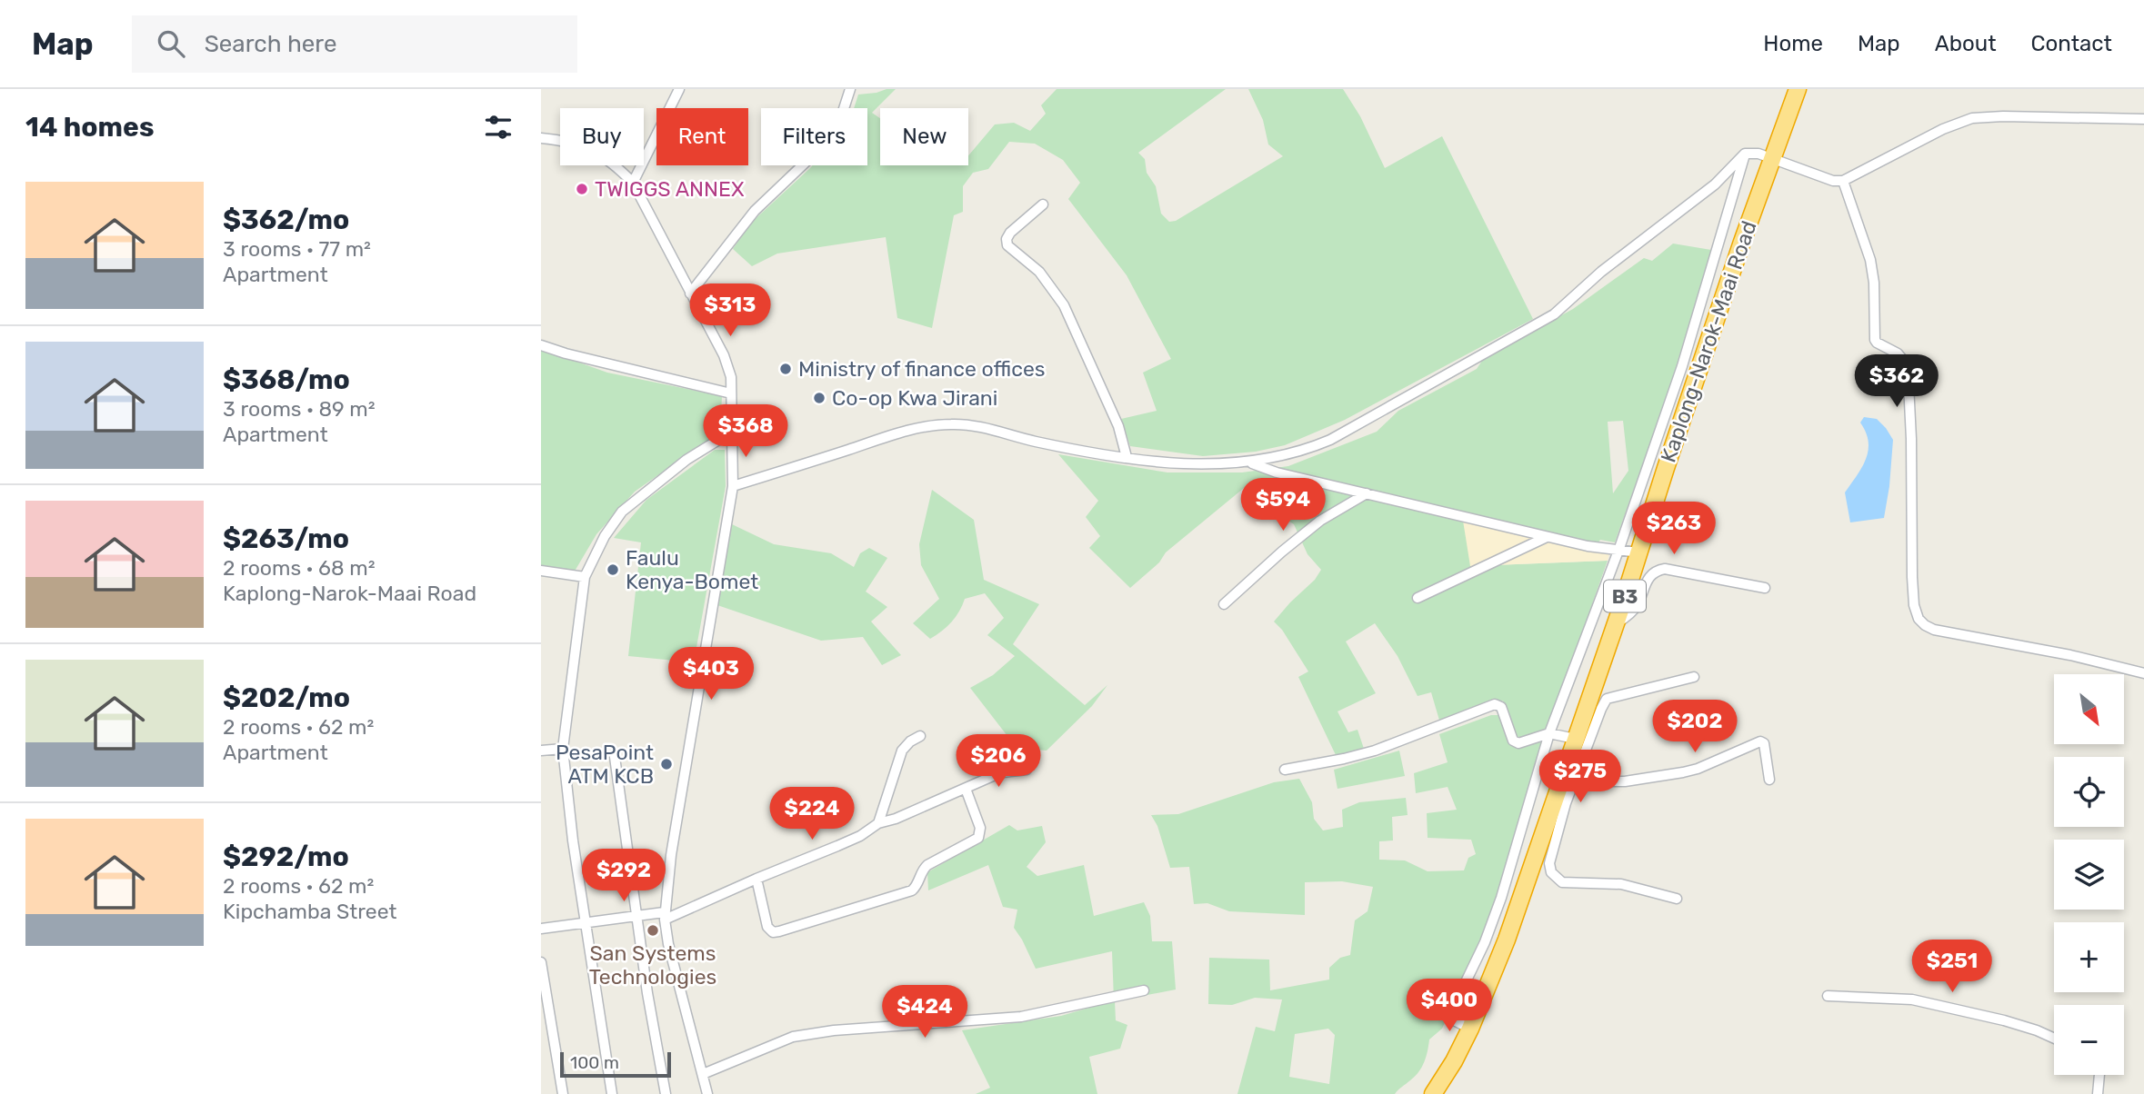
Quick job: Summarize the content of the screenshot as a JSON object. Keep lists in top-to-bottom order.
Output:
{
  "streets": {
    "highway": ["Kaplong-Narok-Maai Road", "B3"]
  },
  "places": [
    "TWIGGS ANNEX",
    "Ministry of finance offices",
    "Co-op Kwa Jirani",
    "Faulu Kenya-Bomet",
    "PesaPoint ATM KCB",
    "San Systems Technologies"
  ],
  "scale_bar": "100 m",
  "north": "bottom right",
  "page": {
    "header": "Map",
    "search": "Search here",
    "nav": [
      "Home",
      "Map",
      "About",
      "Contact"
    ],
    "heading": "14 homes",
    "chip": [
      "Buy",
      "Rent",
      "Filters",
      "New"
    ],
    "list": [
      {
        "name": "$362/mo",
        "note": "3 rooms · 77 m² · Apartment"
      },
      {
        "name": "$368/mo",
        "note": "3 rooms · 89 m² · Apartment"
      },
      {
        "name": "$263/mo",
        "note": "2 rooms · 68 m² · Kaplong-Narok-Maai Road"
      },
      {
        "name": "$202/mo",
        "note": "2 rooms · 62 m² · Apartment"
      },
      {
        "name": "$292/mo",
        "note": "2 rooms · 62 m² · Kipchamba Street"
      }
    ],
    "price": [
      "$313",
      "$362",
      "$368",
      "$594",
      "$263",
      "$403",
      "$202",
      "$206",
      "$275",
      "$224",
      "$292",
      "$251",
      "$400",
      "$424"
    ],
    "map_buttons": ["+", "−"],
    "scale": "100 m"
  }
}
